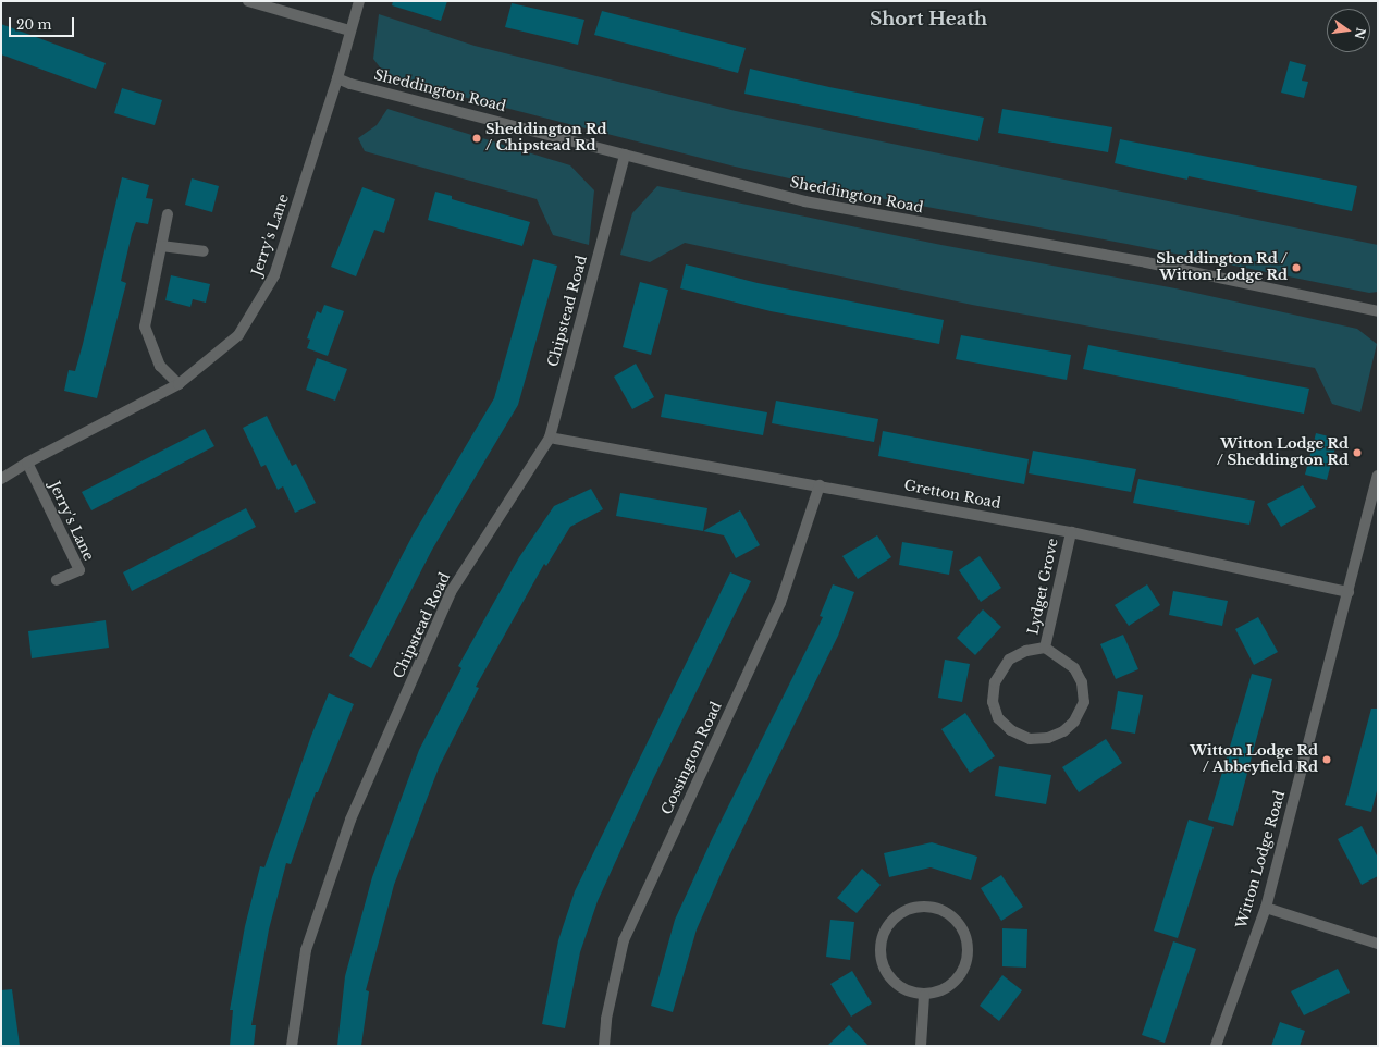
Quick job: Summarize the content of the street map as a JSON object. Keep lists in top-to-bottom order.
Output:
{
  "streets": {
    "street": [
      "Sheddington Road",
      "Jerry's Lane",
      "Chipstead Road",
      "Gretton Road",
      "Lydget Grove",
      "Cossington Road",
      "Witton Lodge Road"
    ]
  },
  "crossings": [
    ["Sheddington Road", "Jerry's Lane"],
    ["Sheddington Road", "Chipstead Road"],
    ["Chipstead Road", "Gretton Road"],
    ["Gretton Road", "Lydget Grove"],
    ["Gretton Road", "Cossington Road"],
    ["Gretton Road", "Witton Lodge Road"]
  ],
  "districts": ["Short Heath"],
  "places": [
    "Sheddington Rd / Chipstead Rd",
    "Sheddington Rd / Witton Lodge Rd",
    "Witton Lodge Rd / Sheddington Rd",
    "Witton Lodge Rd / Abbeyfield Rd"
  ],
  "scale_bar": "20 m",
  "north": "right"
}
